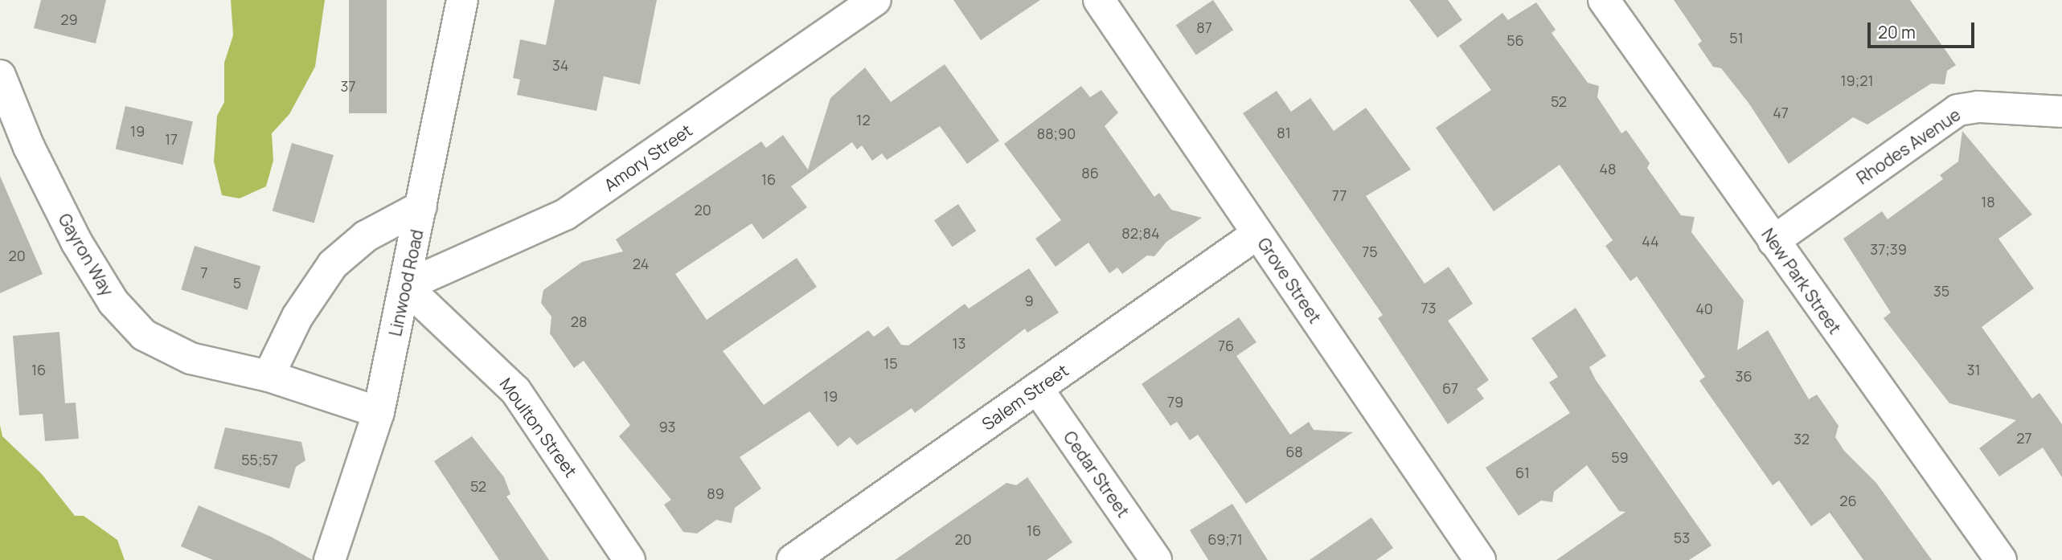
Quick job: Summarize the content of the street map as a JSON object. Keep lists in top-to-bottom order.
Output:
{
  "streets": {
    "street": [
      "Rhodes Avenue",
      "Amory Street",
      "Gayron Way",
      "Grove Street",
      "New Park Street",
      "Linwood Road",
      "Salem Street",
      "Moulton Street",
      "Cedar Street"
    ]
  },
  "crossings": [
    ["Rhodes Avenue", "New Park Street"],
    ["Amory Street", "Linwood Road"],
    ["Amory Street", "Moulton Street"],
    ["Gayron Way", "Linwood Road"],
    ["Grove Street", "Salem Street"],
    ["Linwood Road", "Moulton Street"],
    ["Salem Street", "Cedar Street"]
  ],
  "house_numbers": [
    "29",
    "87",
    "51",
    "56",
    "34",
    "19;21",
    "37",
    "52",
    "47",
    "12",
    "19",
    "81",
    "88;90",
    "17",
    "48",
    "86",
    "16",
    "77",
    "18",
    "20",
    "82;84",
    "44",
    "37;39",
    "75",
    "20",
    "24",
    "7",
    "5",
    "35",
    "9",
    "73",
    "40",
    "28",
    "13",
    "76",
    "15",
    "16",
    "31",
    "36",
    "67",
    "19",
    "79",
    "93",
    "27",
    "32",
    "68",
    "59",
    "55;57",
    "61",
    "52",
    "89",
    "26",
    "16",
    "53",
    "20",
    "69;71"
  ],
  "scale_bar": "20 m"
}
